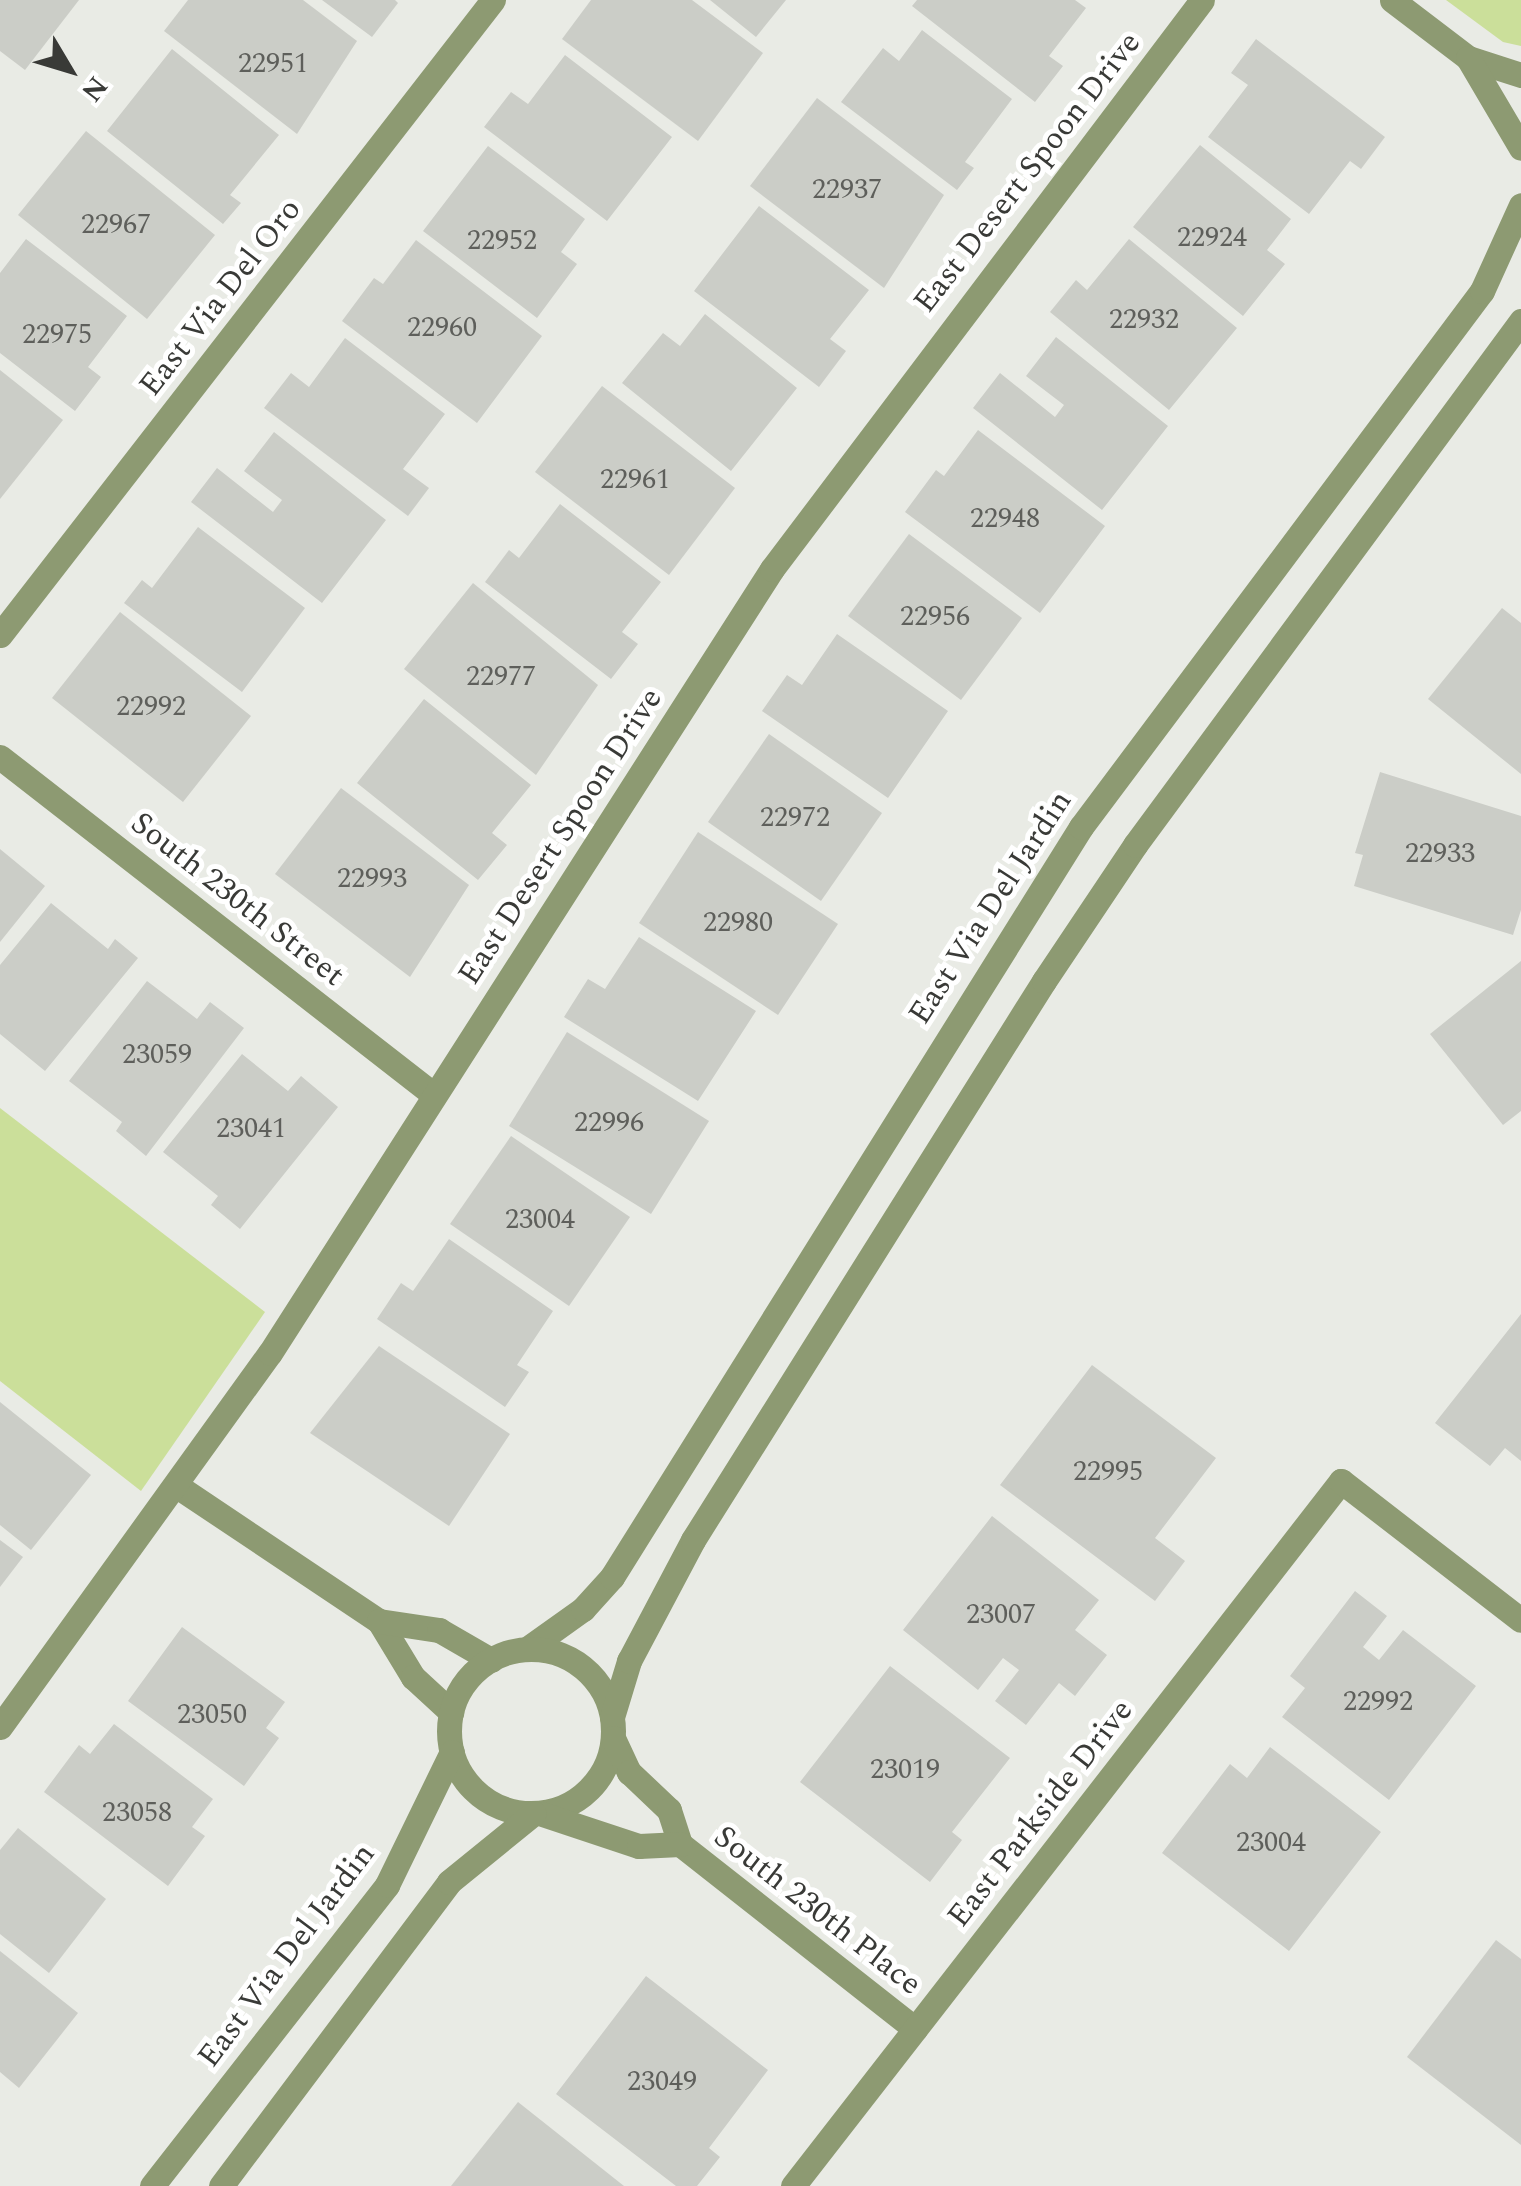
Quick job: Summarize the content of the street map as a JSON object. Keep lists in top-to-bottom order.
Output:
{
  "streets": {
    "street": [
      "East Desert Spoon Drive",
      "East Via Del Oro",
      "South 230th Street",
      "East Via Del Jardin",
      "East Parkside Drive",
      "South 230th Place"
    ]
  },
  "crossings": [
    ["East Desert Spoon Drive", "South 230th Street"],
    ["East Via Del Jardin", "South 230th Place"],
    ["East Parkside Drive", "South 230th Place"]
  ],
  "house_numbers": [
    "22951",
    "22937",
    "22967",
    "22924",
    "22952",
    "22932",
    "22960",
    "22975",
    "22961",
    "22948",
    "22956",
    "22977",
    "22992",
    "22972",
    "22933",
    "22993",
    "22980",
    "23059",
    "22996",
    "23041",
    "23004",
    "22995",
    "23007",
    "22992",
    "23050",
    "23019",
    "23058",
    "23004",
    "23049"
  ],
  "north": "bottom right"
}
